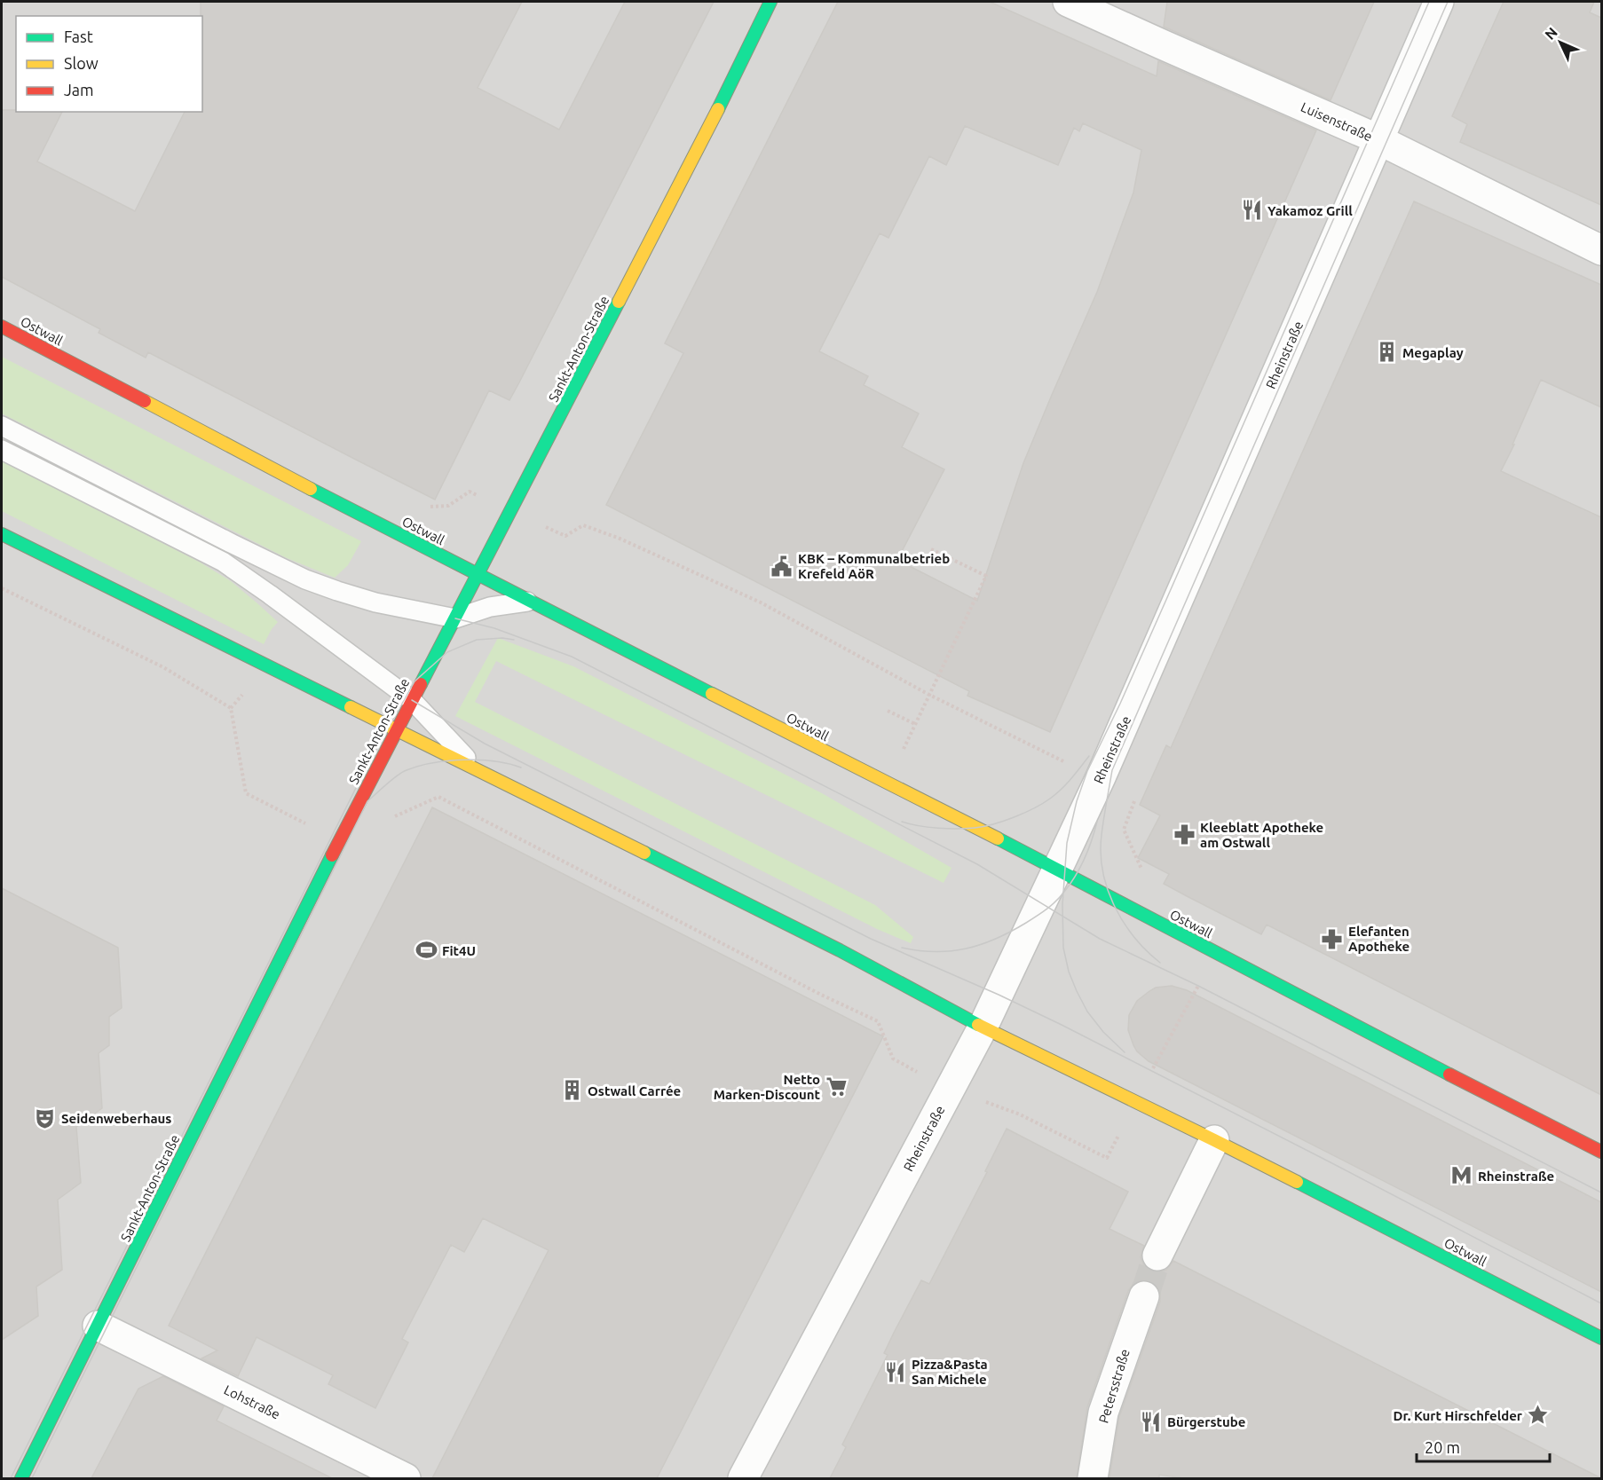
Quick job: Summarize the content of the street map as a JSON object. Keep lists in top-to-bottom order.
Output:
{
  "streets": {
    "street": [
      "Luisenstraße",
      "Ostwall",
      "Sankt-Anton-Straße",
      "Rheinstraße",
      "Petersstraße",
      "Lohstraße"
    ]
  },
  "crossings": [
    ["Luisenstraße", "Rheinstraße"],
    ["Ostwall", "Sankt-Anton-Straße"],
    ["Ostwall", "Rheinstraße"],
    ["Sankt-Anton-Straße", "Lohstraße"]
  ],
  "places": {
    "restaurant": ["Yakamoz Grill", "Pizza&Pasta San Michele", "Bürgerstube"],
    "building": ["Megaplay", "Ostwall Carrée"],
    "public building": ["KBK – Kommunalbetrieb Krefeld AöR"],
    "pharmacy": ["Kleeblatt Apotheke am Ostwall", "Elefanten Apotheke"],
    "sports": ["Fit4U"],
    "supermarket": ["Netto Marken-Discount"],
    "theatre": ["Seidenweberhaus"],
    "metro station": ["Rheinstraße"],
    "place": ["Dr. Kurt Hirschfelder"]
  },
  "legend": ["Fast", "Slow", "Jam"],
  "scale_bar": "20 m",
  "north": "top left"
}
